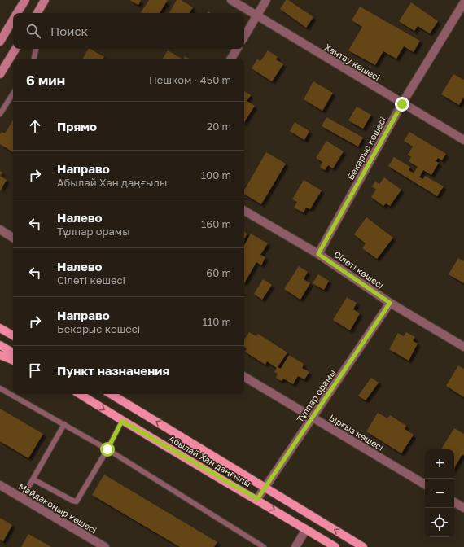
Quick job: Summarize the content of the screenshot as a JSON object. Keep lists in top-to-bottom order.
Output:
{
  "streets": {
    "main road": ["Абылай Хан даңғылы"],
    "street": [
      "Хантау көшесі",
      "Бекарыс көшесі",
      "Сілеті көшесі",
      "Тұлпар орамы",
      "Ырғыз көшесі",
      "Майдақоңыр көшесі"
    ]
  },
  "crossings": [
    ["Хантау көшесі", "Бекарыс көшесі"],
    ["Бекарыс көшесі", "Сілеті көшесі"],
    ["Сілеті көшесі", "Тұлпар орамы"],
    ["Тұлпар орамы", "Ырғыз көшесі"],
    ["Тұлпар орамы", "Абылай Хан даңғылы"]
  ],
  "page": {
    "search": "Поиск",
    "heading": ["6 мин", "Пешком · 450 m"],
    "list": [
      ["Прямо", "20 m"],
      ["Направо", "Абылай Хан даңғылы", "100 m"],
      ["Налево", "Тұлпар орамы", "160 m"],
      ["Налево", "Сілеті көшесі", "60 m"],
      ["Направо", "Бекарыс көшесі", "110 m"],
      "Пункт назначения"
    ],
    "map_buttons": ["+", "−"]
  }
}
